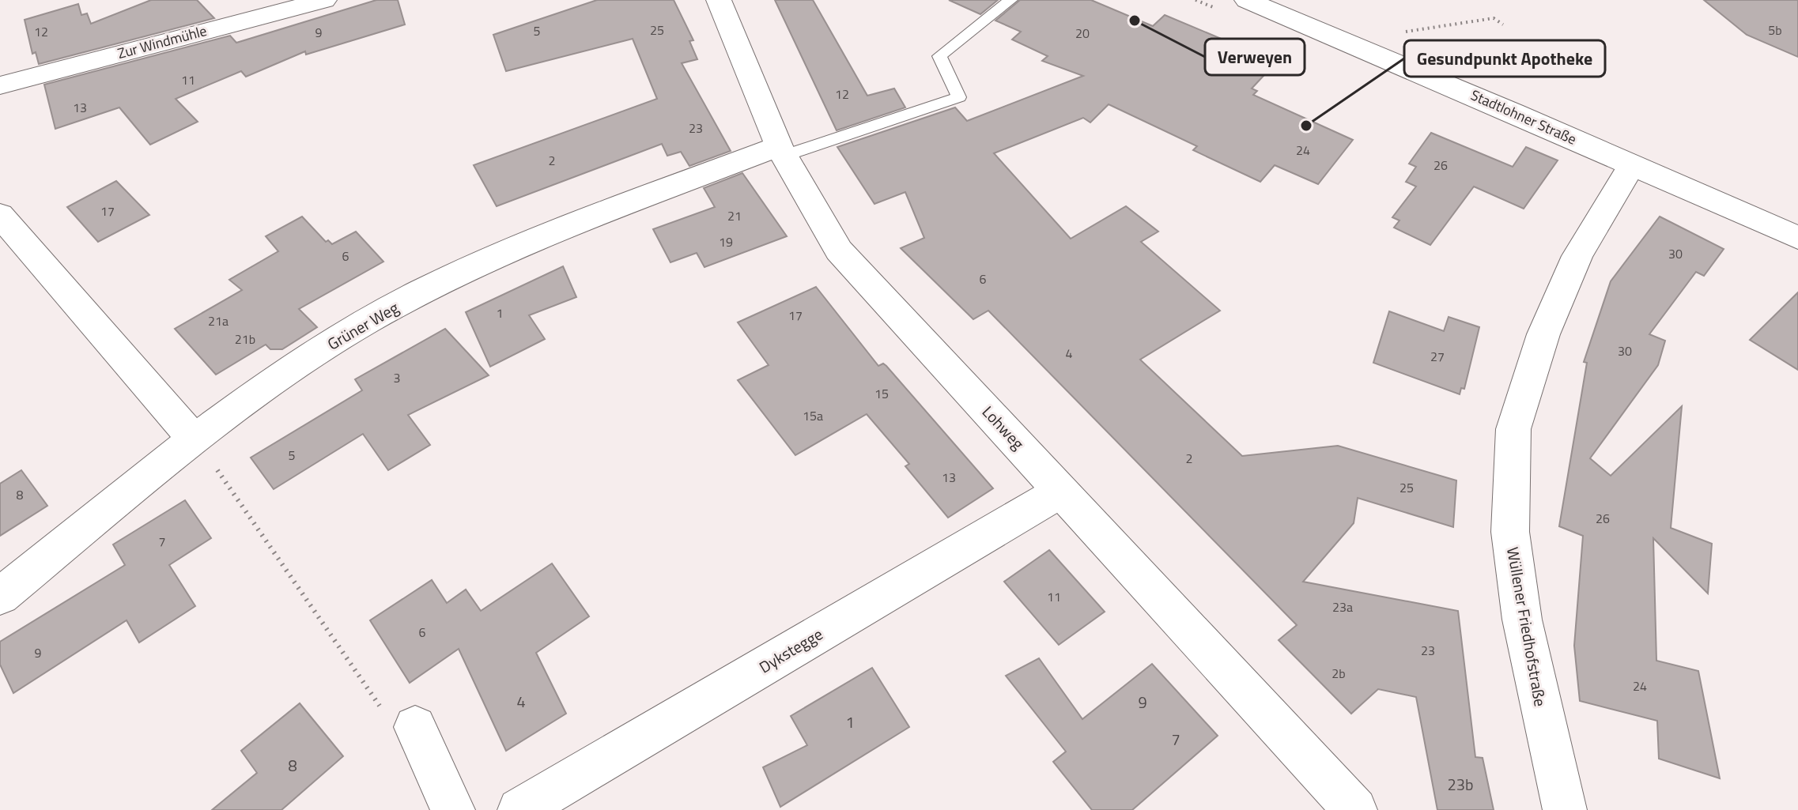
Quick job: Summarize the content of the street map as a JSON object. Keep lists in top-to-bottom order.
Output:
{
  "streets": {
    "street": [
      "Zur Windmühle",
      "Stadtlohner Straße",
      "Grüner Weg",
      "Lohweg",
      "Wüllener Friedhofstraße",
      "Dykstegge"
    ]
  },
  "crossings": [
    ["Stadtlohner Straße", "Wüllener Friedhofstraße"],
    ["Grüner Weg", "Lohweg"],
    ["Lohweg", "Dykstegge"]
  ],
  "places": ["Verweyen", "Gesundpunkt Apotheke"],
  "house_numbers": [
    "25",
    "5b",
    "5",
    "12",
    "9",
    "20",
    "11",
    "12",
    "13",
    "23",
    "24",
    "2",
    "26",
    "17",
    "21",
    "19",
    "30",
    "6",
    "6",
    "1",
    "17",
    "21a",
    "21b",
    "30",
    "4",
    "27",
    "3",
    "15",
    "15a",
    "5",
    "2",
    "13",
    "25",
    "8",
    "26",
    "7",
    "11",
    "23a",
    "6",
    "23",
    "9",
    "2b",
    "24",
    "4",
    "9",
    "1",
    "7",
    "8",
    "23b"
  ]
}
